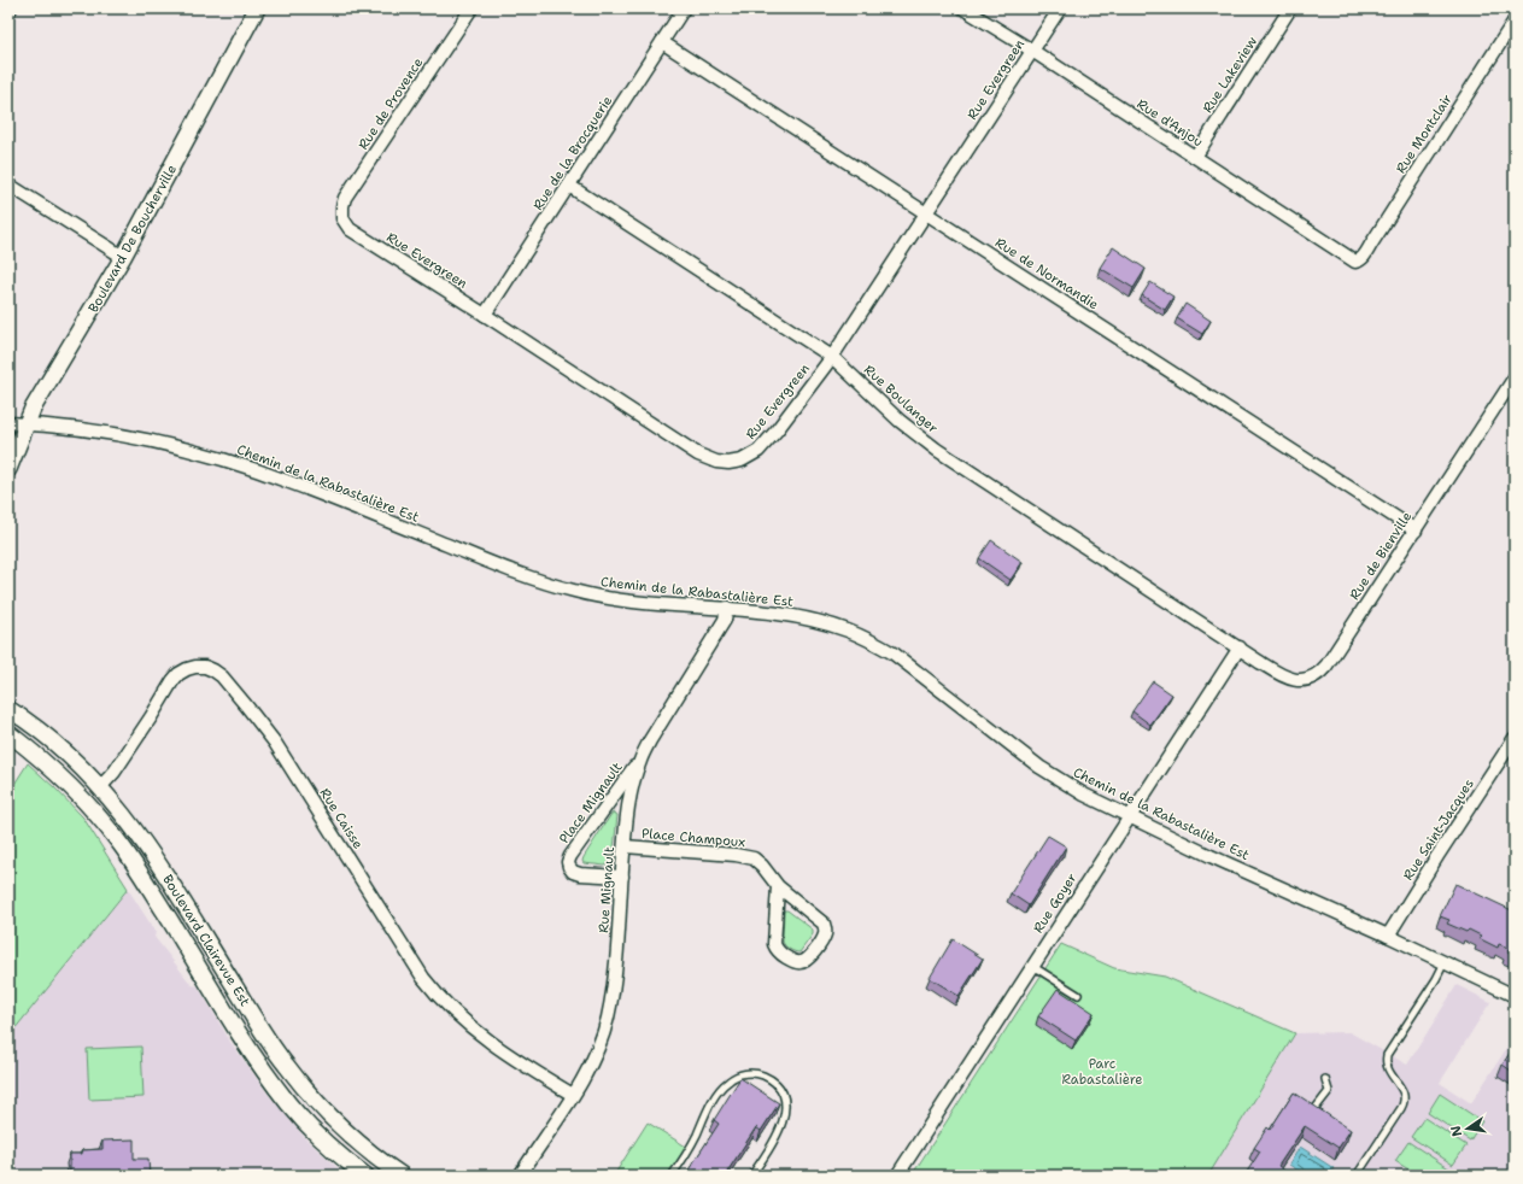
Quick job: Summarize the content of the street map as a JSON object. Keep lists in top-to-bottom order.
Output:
{
  "streets": {
    "street": [
      "Rue Lakeview",
      "Rue Evergreen",
      "Rue de Provence",
      "Rue d'Anjou",
      "Rue Montclair",
      "Rue de la Brocquerie",
      "Boulevard De Boucherville",
      "Rue de Normandie",
      "Rue Boulanger",
      "Chemin de la Rabastalière Est",
      "Rue de Bienville",
      "Place Mignault",
      "Rue Caisse",
      "Rue Saint-Jacques",
      "Place Champoux",
      "Rue Mignault",
      "Rue Goyer",
      "Boulevard Clairevue Est"
    ]
  },
  "crossings": [
    ["Rue Lakeview", "Rue d'Anjou"],
    ["Rue Evergreen", "Rue de Provence"],
    ["Rue Evergreen", "Rue d'Anjou"],
    ["Rue Evergreen", "Rue de la Brocquerie"],
    ["Rue Evergreen", "Rue de Normandie"],
    ["Rue Evergreen", "Rue Boulanger"],
    ["Rue d'Anjou", "Rue Montclair"],
    ["Rue de la Brocquerie", "Rue de Normandie"],
    ["Rue de la Brocquerie", "Rue Boulanger"],
    ["Boulevard De Boucherville", "Chemin de la Rabastalière Est"],
    ["Rue de Normandie", "Rue de Bienville"],
    ["Rue Boulanger", "Rue de Bienville"],
    ["Rue Boulanger", "Rue Goyer"],
    ["Chemin de la Rabastalière Est", "Rue Saint-Jacques"],
    ["Chemin de la Rabastalière Est", "Rue Mignault"],
    ["Chemin de la Rabastalière Est", "Rue Goyer"],
    ["Rue de Bienville", "Rue Goyer"],
    ["Place Mignault", "Rue Mignault"],
    ["Rue Caisse", "Rue Mignault"],
    ["Rue Caisse", "Boulevard Clairevue Est"],
    ["Place Champoux", "Rue Mignault"]
  ],
  "parks": ["Parc Rabastalière"],
  "north": "left"
}
